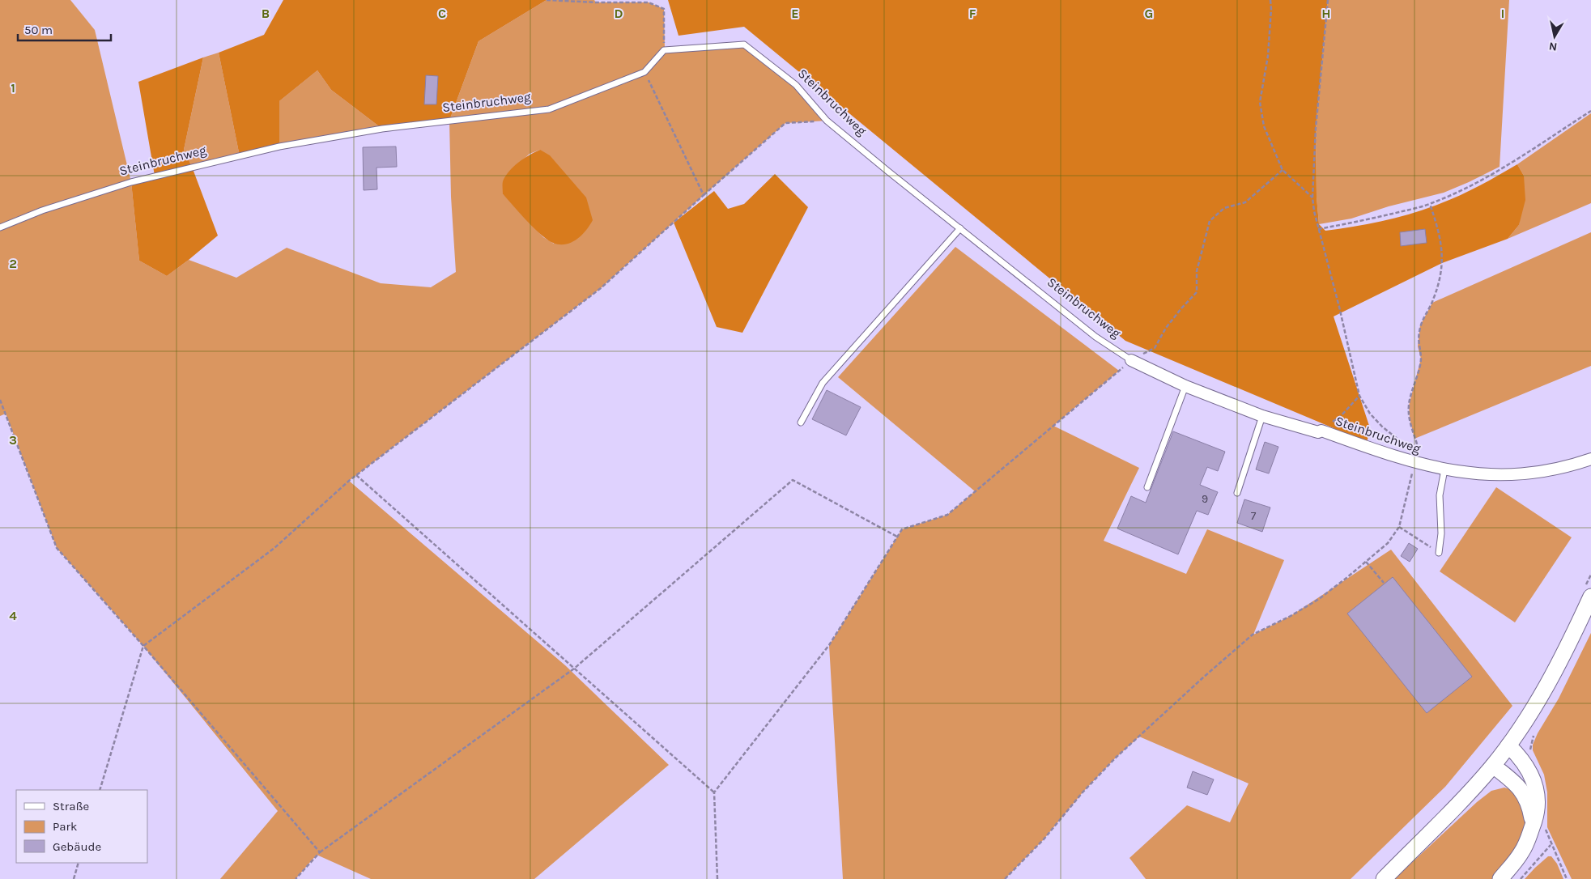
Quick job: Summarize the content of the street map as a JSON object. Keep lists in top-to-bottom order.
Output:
{
  "streets": {
    "street": ["Steinbruchweg"]
  },
  "house_numbers": ["9", "7"],
  "legend": ["Straße", "Park", "Gebäude"],
  "scale_bar": "50 m",
  "north": "bottom",
  "grid": {
    "columns": [
      "B",
      "C",
      "D",
      "E",
      "F",
      "G",
      "H",
      "I"
    ],
    "rows": [
      "1",
      "2",
      "3",
      "4"
    ]
  }
}
